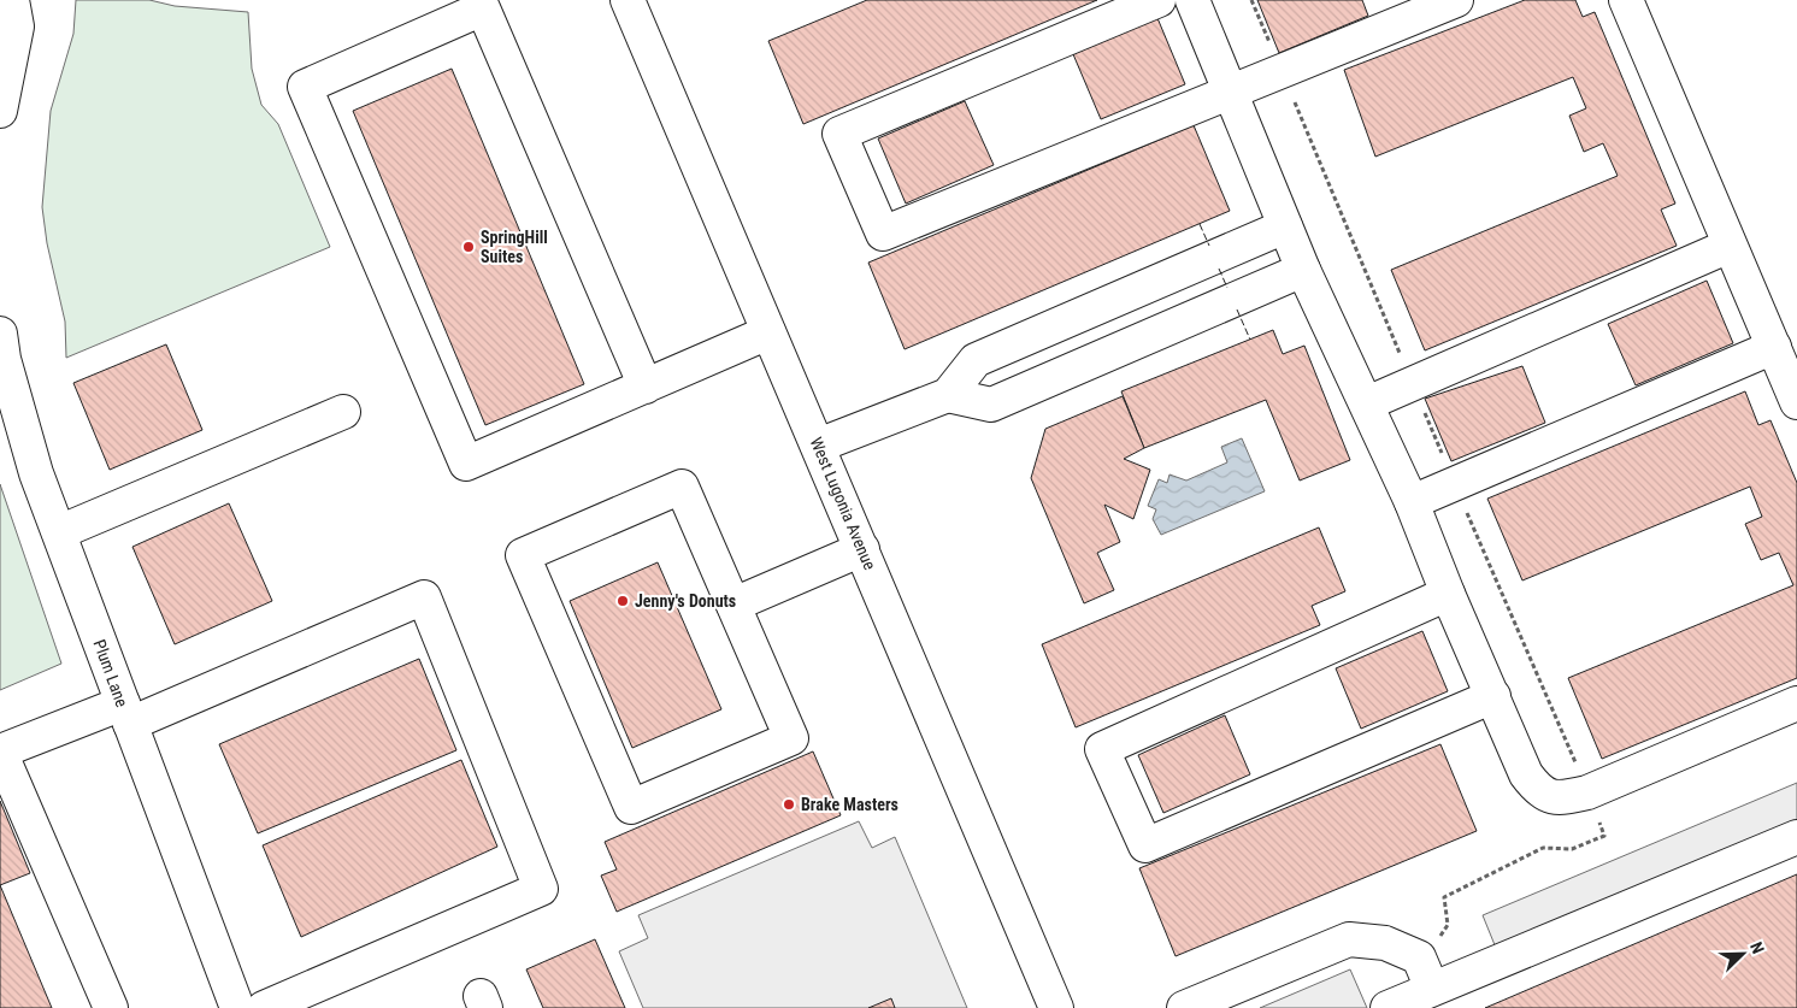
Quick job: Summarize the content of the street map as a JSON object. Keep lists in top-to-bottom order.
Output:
{
  "streets": {
    "street": ["West Lugonia Avenue", "Plum Lane"]
  },
  "places": ["SpringHill Suites", "Jenny's Donuts", "Brake Masters"],
  "north": "top right"
}
